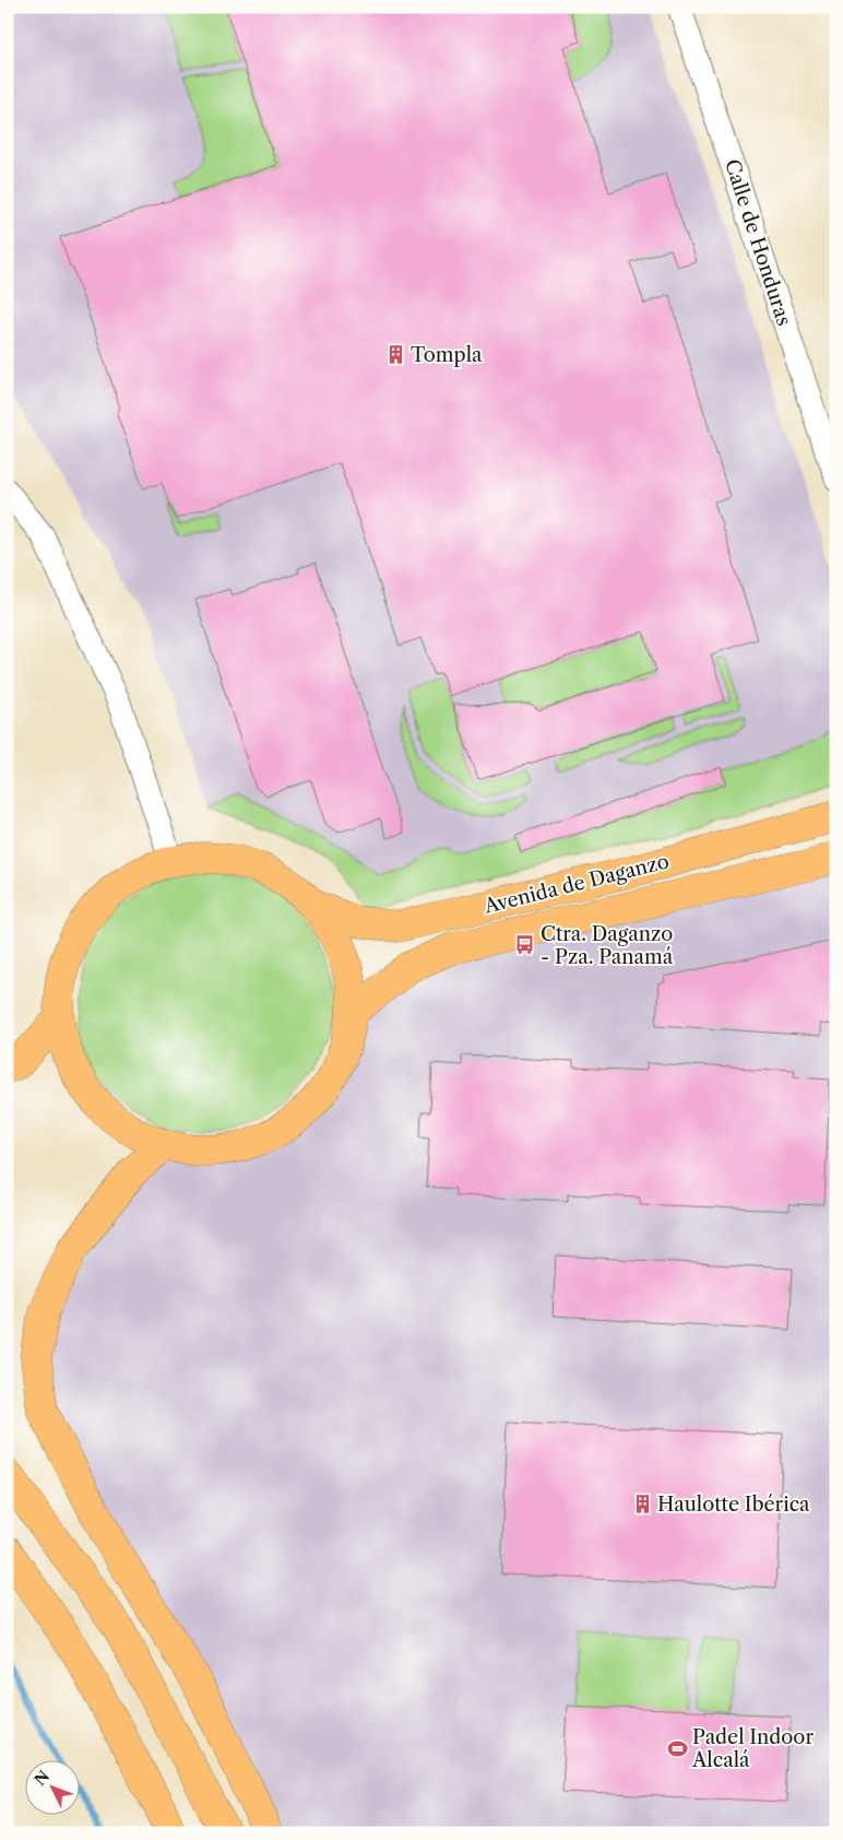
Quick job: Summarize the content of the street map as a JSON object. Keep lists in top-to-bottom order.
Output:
{
  "streets": {
    "main road": ["Avenida de Daganzo"],
    "street": ["Calle de Honduras"]
  },
  "places": {
    "building": ["Tompla", "Haulotte Ibérica"],
    "bus stop": ["Ctra. Daganzo - Pza. Panamá"],
    "sports": ["Padel Indoor Alcalá"]
  },
  "north": "top left"
}
